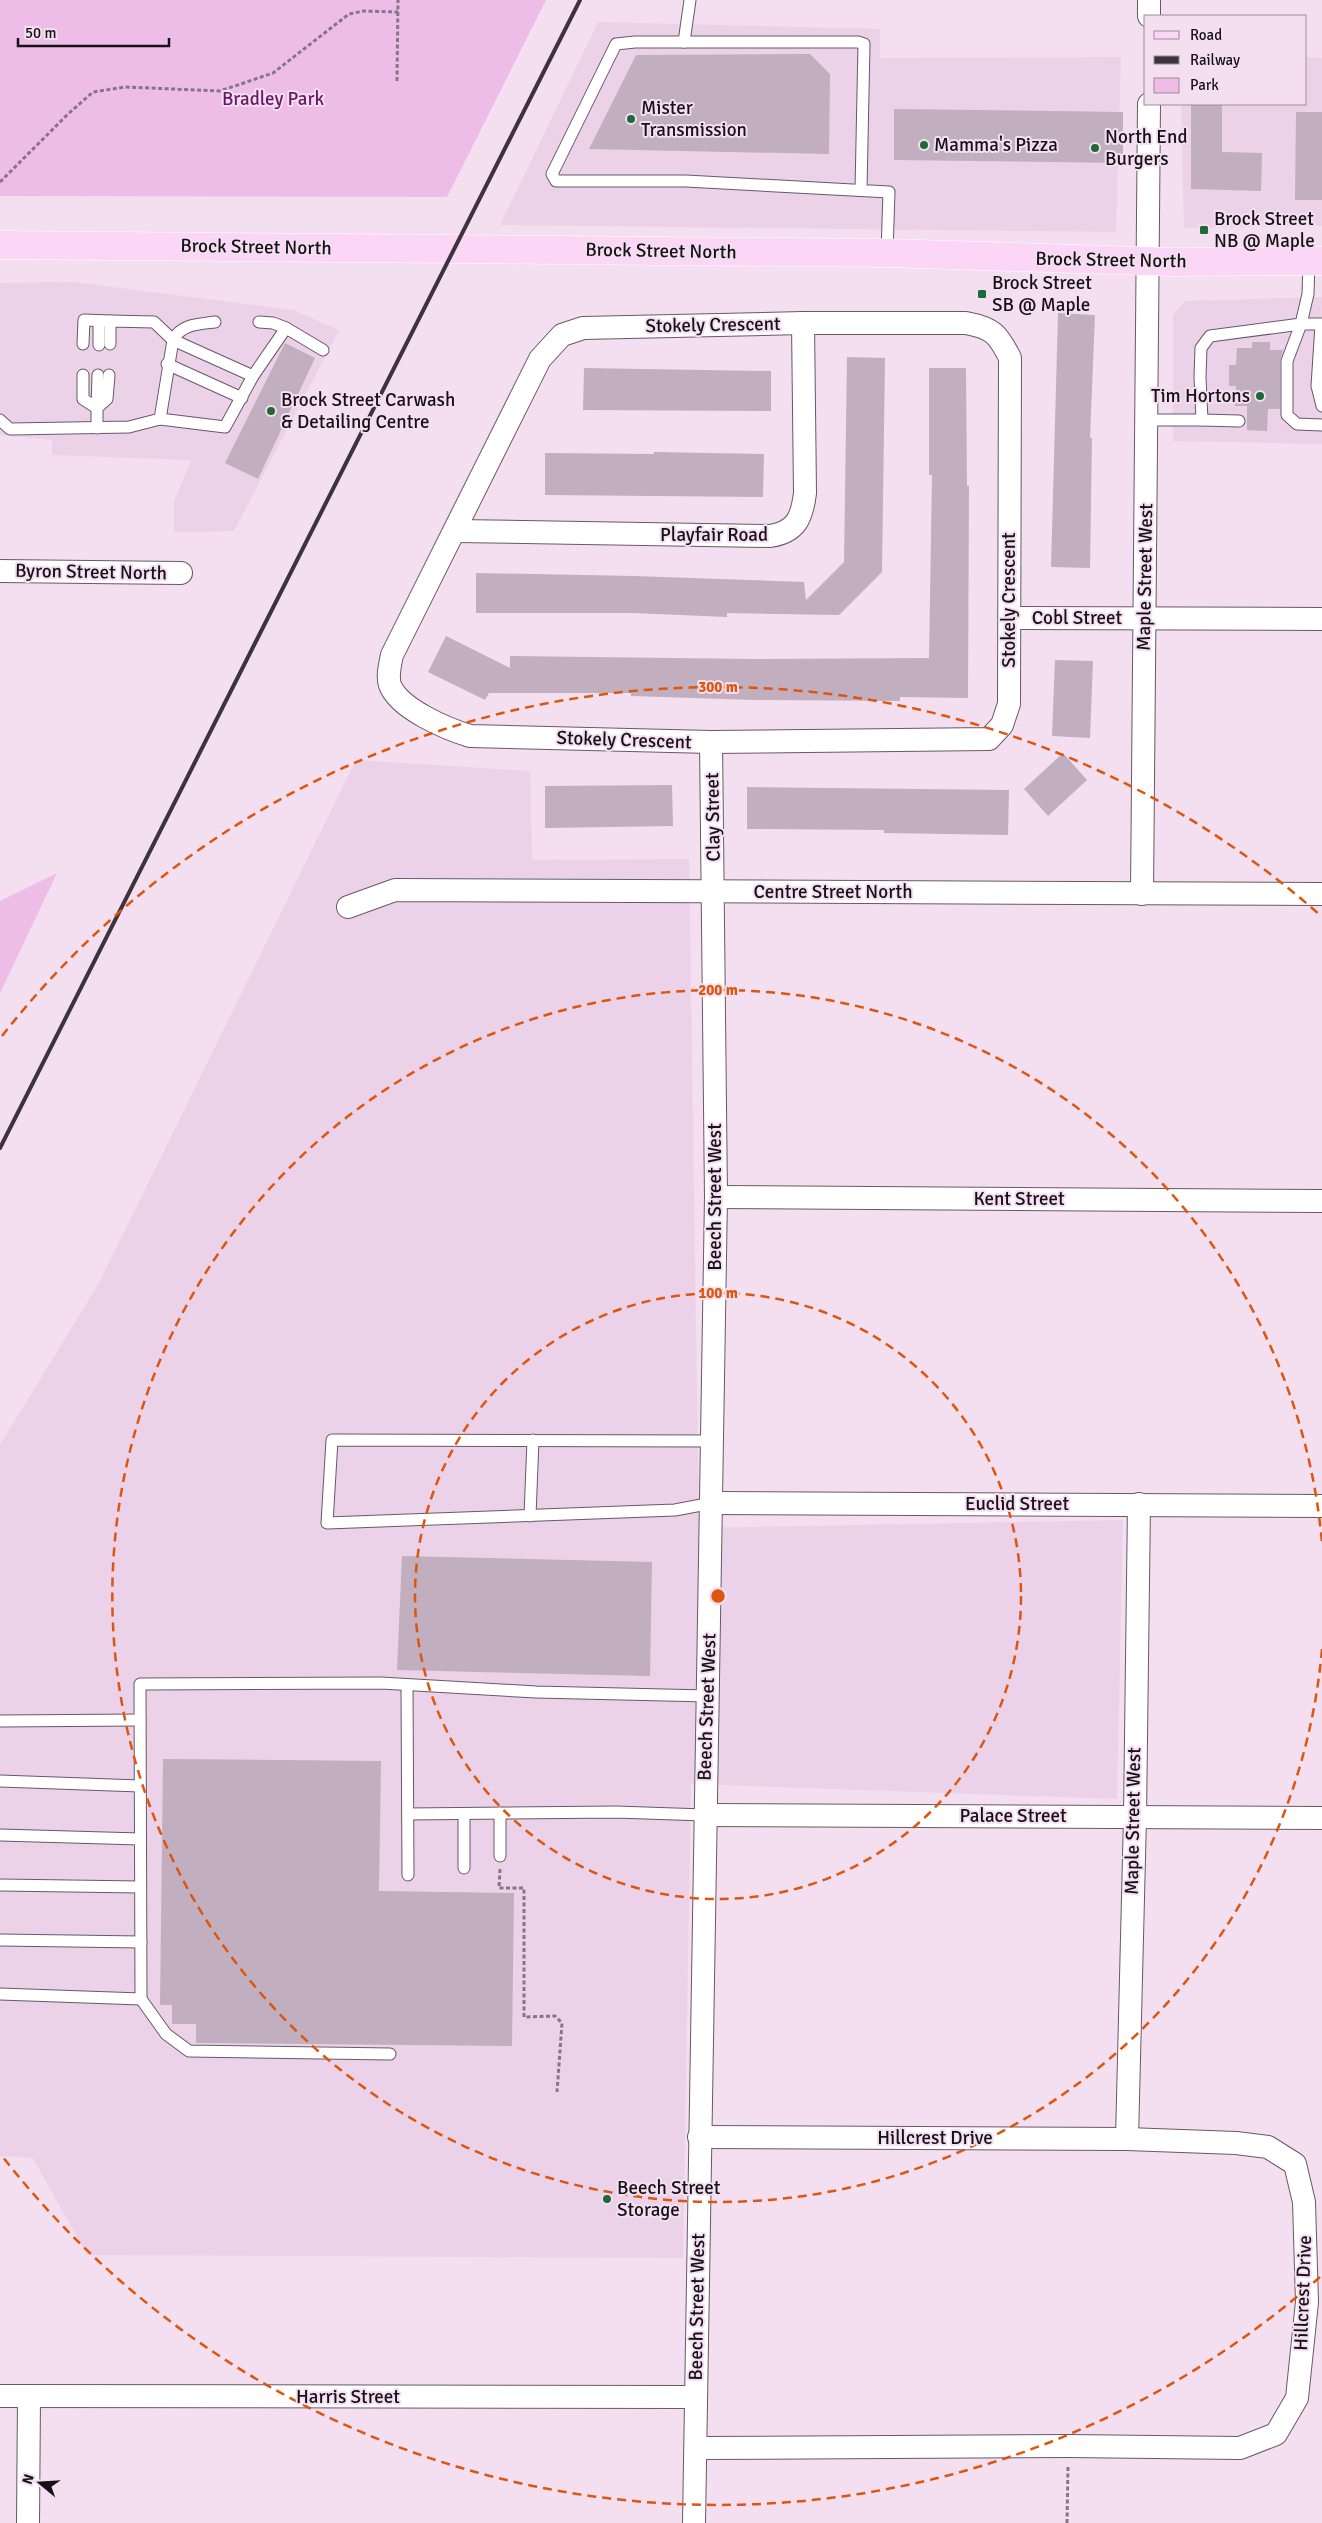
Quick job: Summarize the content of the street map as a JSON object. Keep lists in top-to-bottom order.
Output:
{
  "streets": {
    "main road": ["Brock Street North"],
    "street": [
      "Stokely Crescent",
      "Playfair Road",
      "Byron Street North",
      "Maple Street West",
      "Cobl Street",
      "Clay Street",
      "Centre Street North",
      "Beech Street West",
      "Kent Street",
      "Euclid Street",
      "Palace Street",
      "Hillcrest Drive",
      "Harris Street"
    ]
  },
  "crossings": [
    ["Brock Street North", "Maple Street West"],
    ["Stokely Crescent", "Playfair Road"],
    ["Stokely Crescent", "Cobl Street"],
    ["Stokely Crescent", "Clay Street"],
    ["Maple Street West", "Cobl Street"],
    ["Maple Street West", "Centre Street North"],
    ["Maple Street West", "Euclid Street"],
    ["Maple Street West", "Palace Street"],
    ["Maple Street West", "Hillcrest Drive"],
    ["Clay Street", "Centre Street North"],
    ["Clay Street", "Beech Street West"],
    ["Centre Street North", "Beech Street West"],
    ["Beech Street West", "Kent Street"],
    ["Beech Street West", "Euclid Street"],
    ["Beech Street West", "Palace Street"],
    ["Beech Street West", "Hillcrest Drive"],
    ["Beech Street West", "Harris Street"]
  ],
  "parks": ["Bradley Park"],
  "places": {
    "other": [
      "Mister Transmission",
      "Mamma's Pizza",
      "North End Burgers",
      "Tim Hortons",
      "Brock Street Carwash & Detailing Centre",
      "Beech Street Storage"
    ],
    "transit": ["Brock Street NB @ Maple", "Brock Street SB @ Maple"]
  },
  "legend": ["Road", "Railway", "Park"],
  "scale_bar": "50 m",
  "north": "left",
  "rings": ["300 m", "200 m", "100 m"]
}
